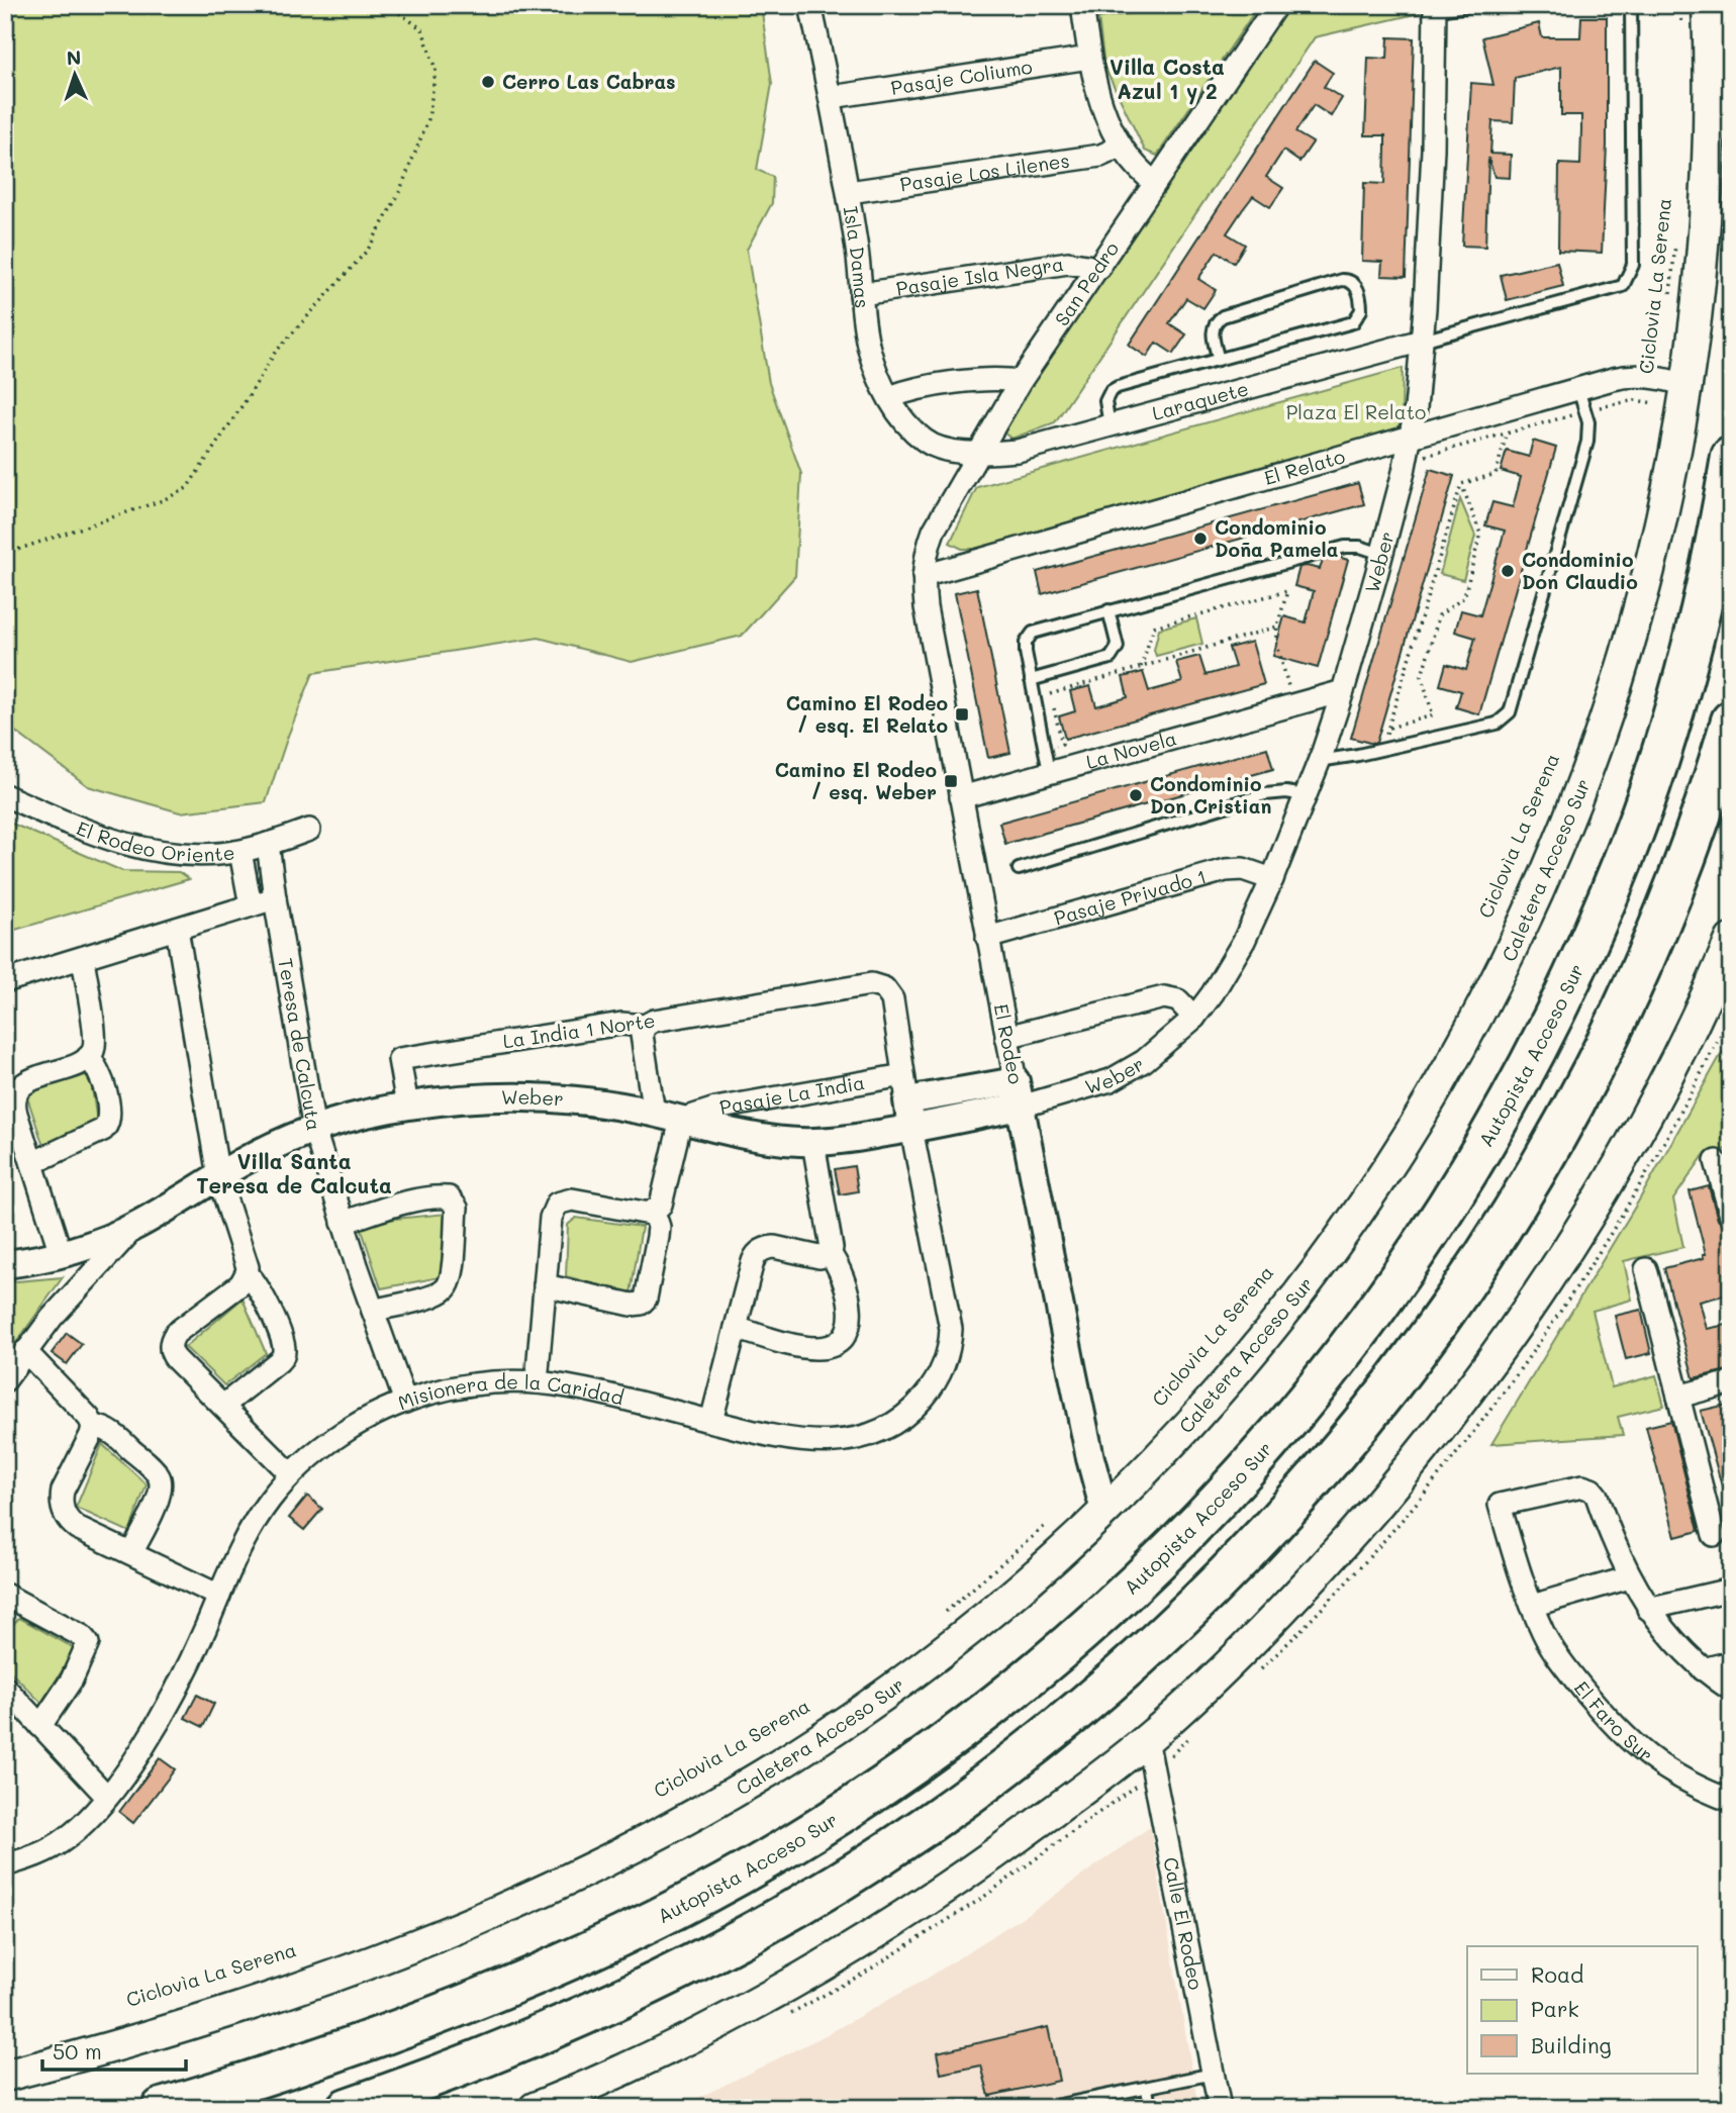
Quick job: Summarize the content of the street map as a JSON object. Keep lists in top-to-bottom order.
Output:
{
  "streets": {
    "highway": ["Autopista Acceso Sur"],
    "main road": ["Caletera Acceso Sur"],
    "street": [
      "Pasaje Coliumo",
      "Pasaje Los Lilenes",
      "Isla Damas",
      "Pasaje Isla Negra",
      "San Pedro",
      "Laraquete",
      "El Relato",
      "Weber",
      "La Novela",
      "El Rodeo Oriente",
      "Pasaje Privado 1",
      "La India 1 Norte",
      "Teresa de Calcuta",
      "El Rodeo",
      "Pasaje La India",
      "Misionera de la Caridad",
      "El Faro Sur",
      "Calle El Rodeo"
    ],
    "path": ["Ciclovìa La Serena"]
  },
  "crossings": [
    ["Pasaje Coliumo", "Isla Damas"],
    ["Pasaje Los Lilenes", "Isla Damas"],
    ["Isla Damas", "Pasaje Isla Negra"],
    ["Isla Damas", "San Pedro"],
    ["Isla Damas", "Laraquete"],
    ["Pasaje Isla Negra", "San Pedro"],
    ["San Pedro", "Laraquete"],
    ["San Pedro", "El Relato"],
    ["San Pedro", "El Rodeo"],
    ["Laraquete", "Weber"],
    ["El Relato", "Weber"],
    ["El Relato", "Caletera Acceso Sur"],
    ["El Relato", "El Rodeo"],
    ["Weber", "La Novela"],
    ["Weber", "Pasaje Privado 1"],
    ["Weber", "La India 1 Norte"],
    ["Weber", "Teresa de Calcuta"],
    ["Weber", "El Rodeo"],
    ["Weber", "Pasaje La India"],
    ["Weber", "Misionera de la Caridad"],
    ["La Novela", "El Rodeo"],
    ["El Rodeo Oriente", "Teresa de Calcuta"],
    ["Caletera Acceso Sur", "El Rodeo"],
    ["Pasaje Privado 1", "El Rodeo"],
    ["La India 1 Norte", "Pasaje La India"],
    ["La India 1 Norte", "Misionera de la Caridad"],
    ["Teresa de Calcuta", "Misionera de la Caridad"],
    ["Pasaje La India", "Misionera de la Caridad"]
  ],
  "districts": ["Villa Costa Azul 1 y 2", "Villa Santa Teresa de Calcuta"],
  "parks": ["Plaza El Relato"],
  "places": {
    "other": [
      "Cerro Las Cabras",
      "Condominio Doña Pamela",
      "Condominio Don Claudio",
      "Condominio Don Cristian"
    ],
    "transit": ["Camino El Rodeo / esq. El Relato", "Camino El Rodeo / esq. Weber"]
  },
  "legend": ["Road", "Park", "Building"],
  "scale_bar": "50 m",
  "north": "top"
}
